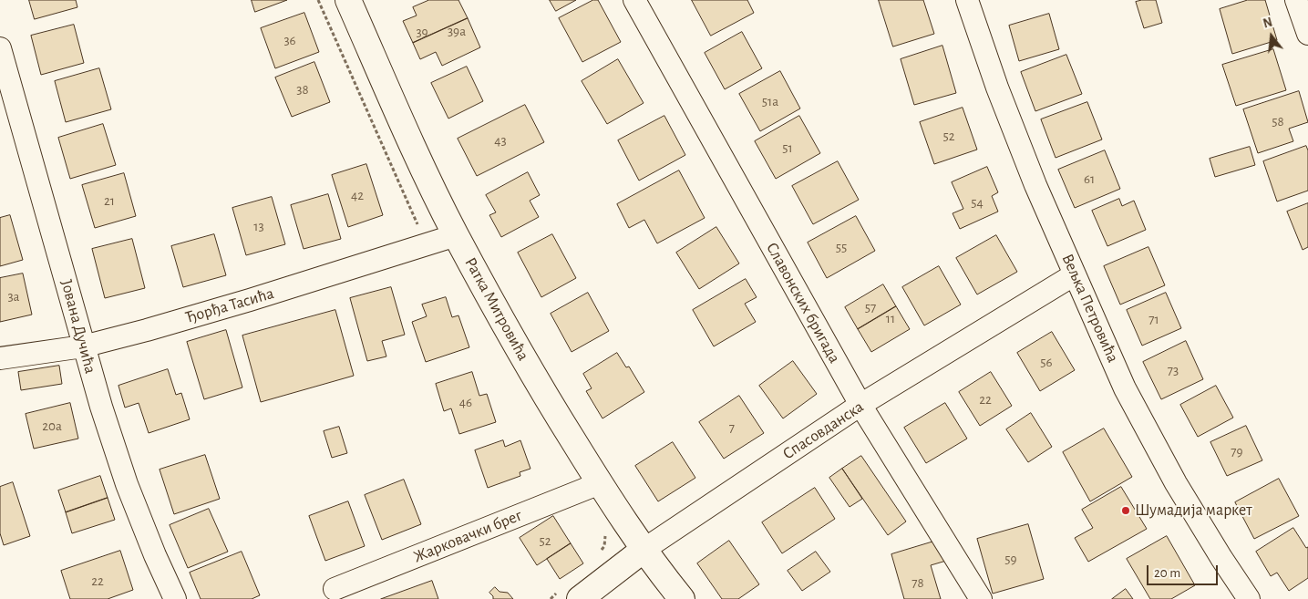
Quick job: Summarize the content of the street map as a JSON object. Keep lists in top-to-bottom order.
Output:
{
  "streets": {
    "street": [
      "Славонских бригада",
      "Ђорђа Тасића",
      "Вељка Петровића",
      "Ратка Митровића",
      "Јована Дучића",
      "Спасовданска",
      "Жарковачки брег"
    ]
  },
  "crossings": [
    ["Славонских бригада", "Спасовданска"],
    ["Ђорђа Тасића", "Ратка Митровића"],
    ["Ђорђа Тасића", "Јована Дучића"],
    ["Вељка Петровића", "Спасовданска"],
    ["Ратка Митровића", "Спасовданска"],
    ["Ратка Митровића", "Жарковачки брег"]
  ],
  "places": ["Шумадија маркет"],
  "house_numbers": [
    "39a",
    "39",
    "36",
    "38",
    "51a",
    "58",
    "52",
    "43",
    "51",
    "61",
    "42",
    "21",
    "54",
    "13",
    "55",
    "3a",
    "57",
    "11",
    "71",
    "56",
    "73",
    "22",
    "46",
    "20a",
    "7",
    "79",
    "52",
    "59",
    "22",
    "78"
  ],
  "scale_bar": "20 m",
  "north": "top"
}
